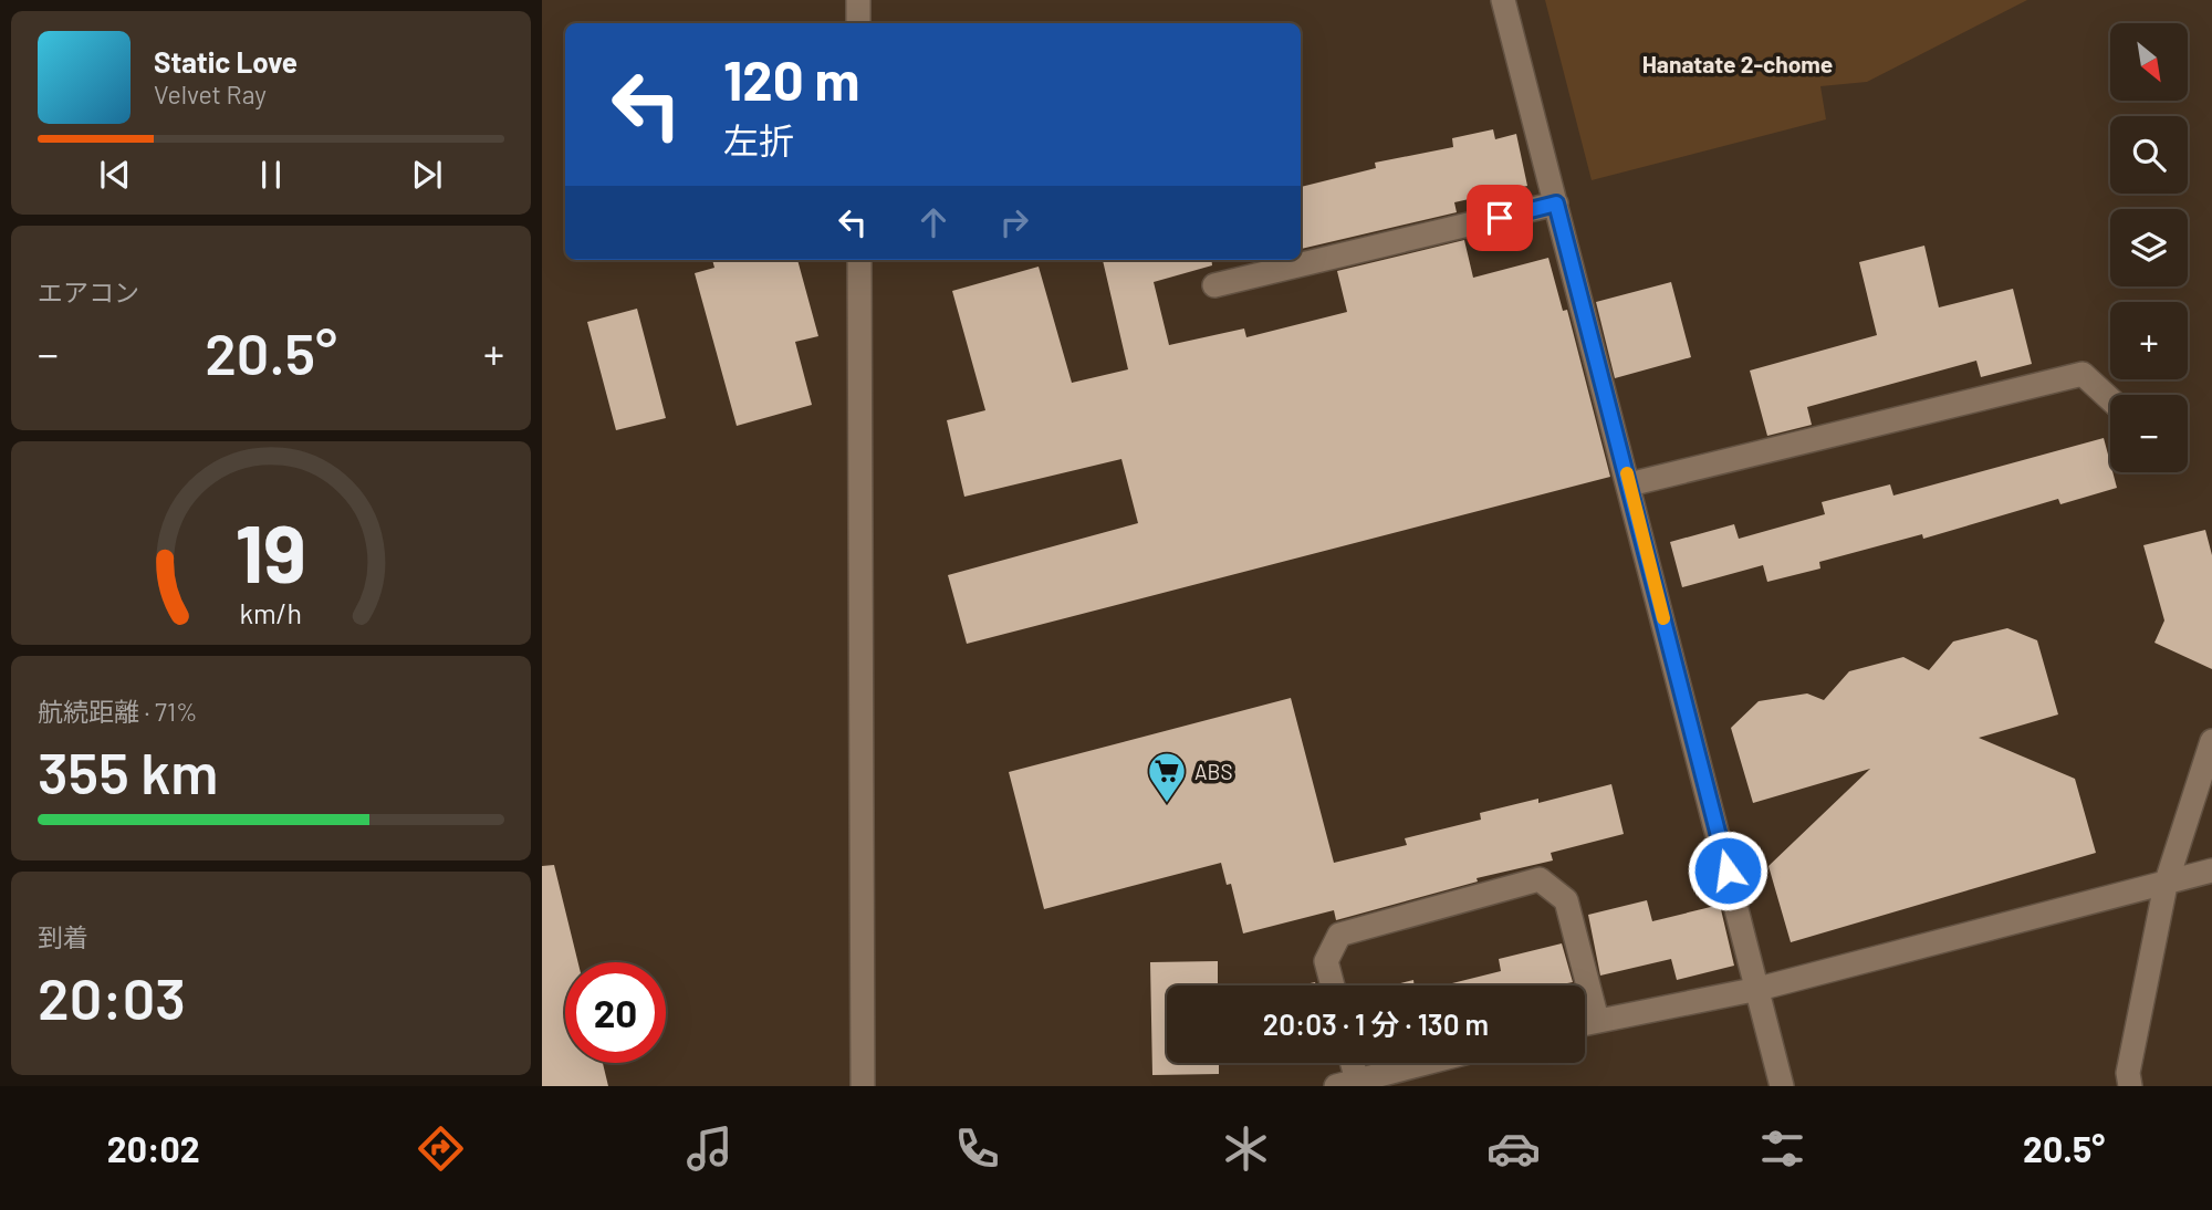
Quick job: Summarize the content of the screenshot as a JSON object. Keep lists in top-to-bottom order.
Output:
{
  "districts": ["Hanatate 2-chome"],
  "places": {
    "supermarket": ["ABS"]
  },
  "north": "bottom right",
  "page": {
    "map_buttons": ["+", "−"],
    "turn": ["120 m", "左折"],
    "song": ["Static Love", "Velvet Ray"],
    "tile": [
      "エアコン",
      ["航続距離 · 71%", "355 km"],
      ["到着", "20:03"]
    ],
    "heat": ["−", "20.5°", "+"],
    "limit": "20",
    "trip": "20:03 · 1 分 · 130 m",
    "tabs": ["20:02", "20.5°"],
    "gauge": ["19", "km/h"]
  }
}
